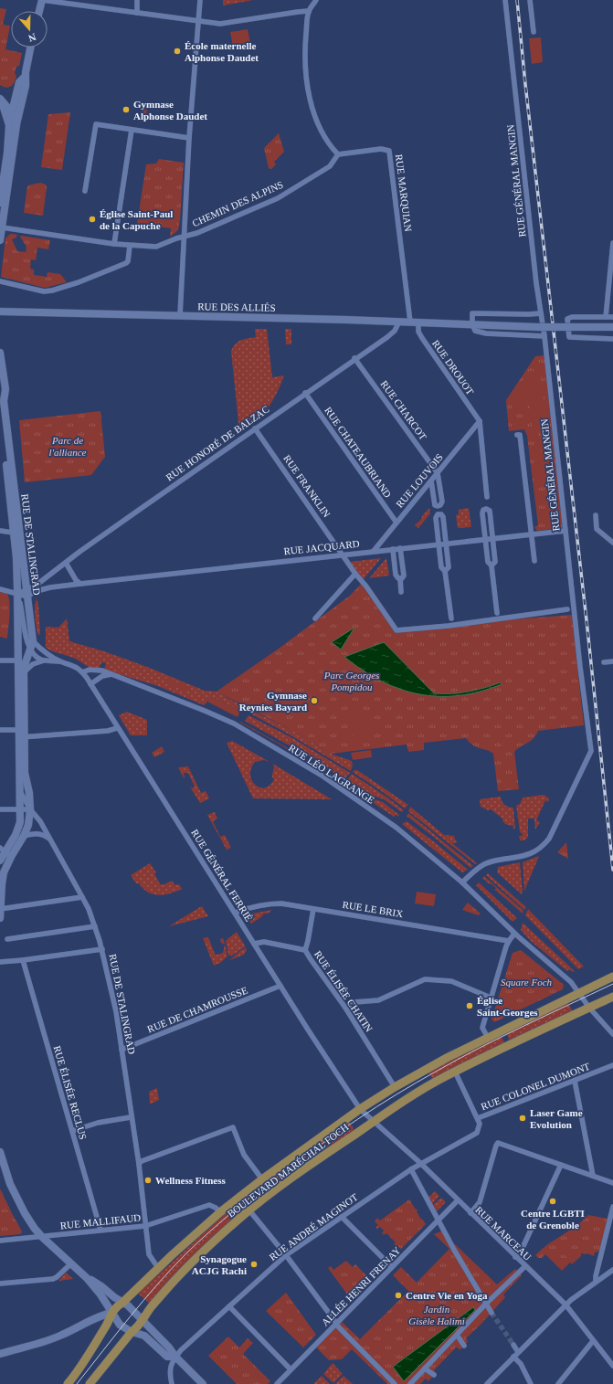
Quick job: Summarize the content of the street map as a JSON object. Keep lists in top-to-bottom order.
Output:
{
  "streets": {
    "main road": ["BOULEVARD MARÉCHAL FOCH"],
    "street": [
      "RUE GÉNÉRAL MANGIN",
      "RUE MARQUIAN",
      "CHEMIN DES ALPINS",
      "RUE DES ALLIÉS",
      "RUE DROUOT",
      "RUE CHARCOT",
      "RUE HONORÉ DE BALZAC",
      "RUE CHATEAUBRIAND",
      "RUE LOUVOIS",
      "RUE FRANKLIN",
      "RUE DE STALINGRAD",
      "RUE JACQUARD",
      "RUE LÉO LAGRANGE",
      "RUE GÉNÉRAL FERRIÉ",
      "RUE LE BRIX",
      "RUE ÉLISÉE CHATIN",
      "RUE DE CHAMROUSSE",
      "RUE COLONEL DUMONT",
      "RUE ÉLISÉE RECLUS",
      "RUE MALLIFAUD",
      "RUE ANDRÉ MAGINOT",
      "RUE MARCEAU",
      "ALLÉE HENRI FRENAY"
    ]
  },
  "crossings": [
    ["RUE GÉNÉRAL MANGIN", "RUE JACQUARD"],
    ["RUE GÉNÉRAL MANGIN", "RUE LÉO LAGRANGE"],
    ["RUE MARQUIAN", "CHEMIN DES ALPINS"],
    ["RUE MARQUIAN", "RUE DES ALLIÉS"],
    ["RUE DES ALLIÉS", "RUE DROUOT"],
    ["RUE DES ALLIÉS", "RUE HONORÉ DE BALZAC"],
    ["RUE DROUOT", "RUE LOUVOIS"],
    ["RUE CHARCOT", "RUE HONORÉ DE BALZAC"],
    ["RUE CHARCOT", "RUE LOUVOIS"],
    ["RUE HONORÉ DE BALZAC", "RUE CHATEAUBRIAND"],
    ["RUE HONORÉ DE BALZAC", "RUE FRANKLIN"],
    ["RUE HONORÉ DE BALZAC", "RUE DE STALINGRAD"],
    ["RUE HONORÉ DE BALZAC", "RUE JACQUARD"],
    ["RUE CHATEAUBRIAND", "RUE LOUVOIS"],
    ["RUE LOUVOIS", "RUE JACQUARD"],
    ["RUE FRANKLIN", "RUE JACQUARD"],
    ["RUE DE STALINGRAD", "RUE GÉNÉRAL FERRIÉ"],
    ["RUE DE STALINGRAD", "RUE DE CHAMROUSSE"],
    ["RUE DE STALINGRAD", "BOULEVARD MARÉCHAL FOCH"],
    ["RUE DE STALINGRAD", "RUE MALLIFAUD"],
    ["RUE LÉO LAGRANGE", "RUE GÉNÉRAL FERRIÉ"],
    ["RUE LÉO LAGRANGE", "BOULEVARD MARÉCHAL FOCH"],
    ["RUE GÉNÉRAL FERRIÉ", "RUE LE BRIX"],
    ["RUE GÉNÉRAL FERRIÉ", "RUE ÉLISÉE CHATIN"],
    ["RUE GÉNÉRAL FERRIÉ", "RUE DE CHAMROUSSE"],
    ["RUE GÉNÉRAL FERRIÉ", "BOULEVARD MARÉCHAL FOCH"],
    ["RUE ÉLISÉE CHATIN", "BOULEVARD MARÉCHAL FOCH"],
    ["RUE COLONEL DUMONT", "RUE ANDRÉ MAGINOT"],
    ["RUE COLONEL DUMONT", "RUE MARCEAU"],
    ["RUE ÉLISÉE RECLUS", "RUE MALLIFAUD"],
    ["BOULEVARD MARÉCHAL FOCH", "RUE MALLIFAUD"],
    ["BOULEVARD MARÉCHAL FOCH", "RUE MARCEAU"],
    ["RUE ANDRÉ MAGINOT", "RUE MARCEAU"],
    ["RUE MARCEAU", "ALLÉE HENRI FRENAY"]
  ],
  "parks": [
    "Parc de l'alliance",
    "Parc Georges Pompidou",
    "Square Foch",
    "Jardin Gisèle Halimi"
  ],
  "places": [
    "École maternelle Alphonse Daudet",
    "Gymnase Alphonse Daudet",
    "Église Saint-Paul de la Capuche",
    "Gymnase Reynies Bayard",
    "Église Saint-Georges",
    "Laser Game Evolution",
    "Wellness Fitness",
    "Centre LGBTI de Grenoble",
    "Synagogue ACJG Rachi",
    "Centre Vie en Yoga"
  ],
  "north": "bottom"
}
